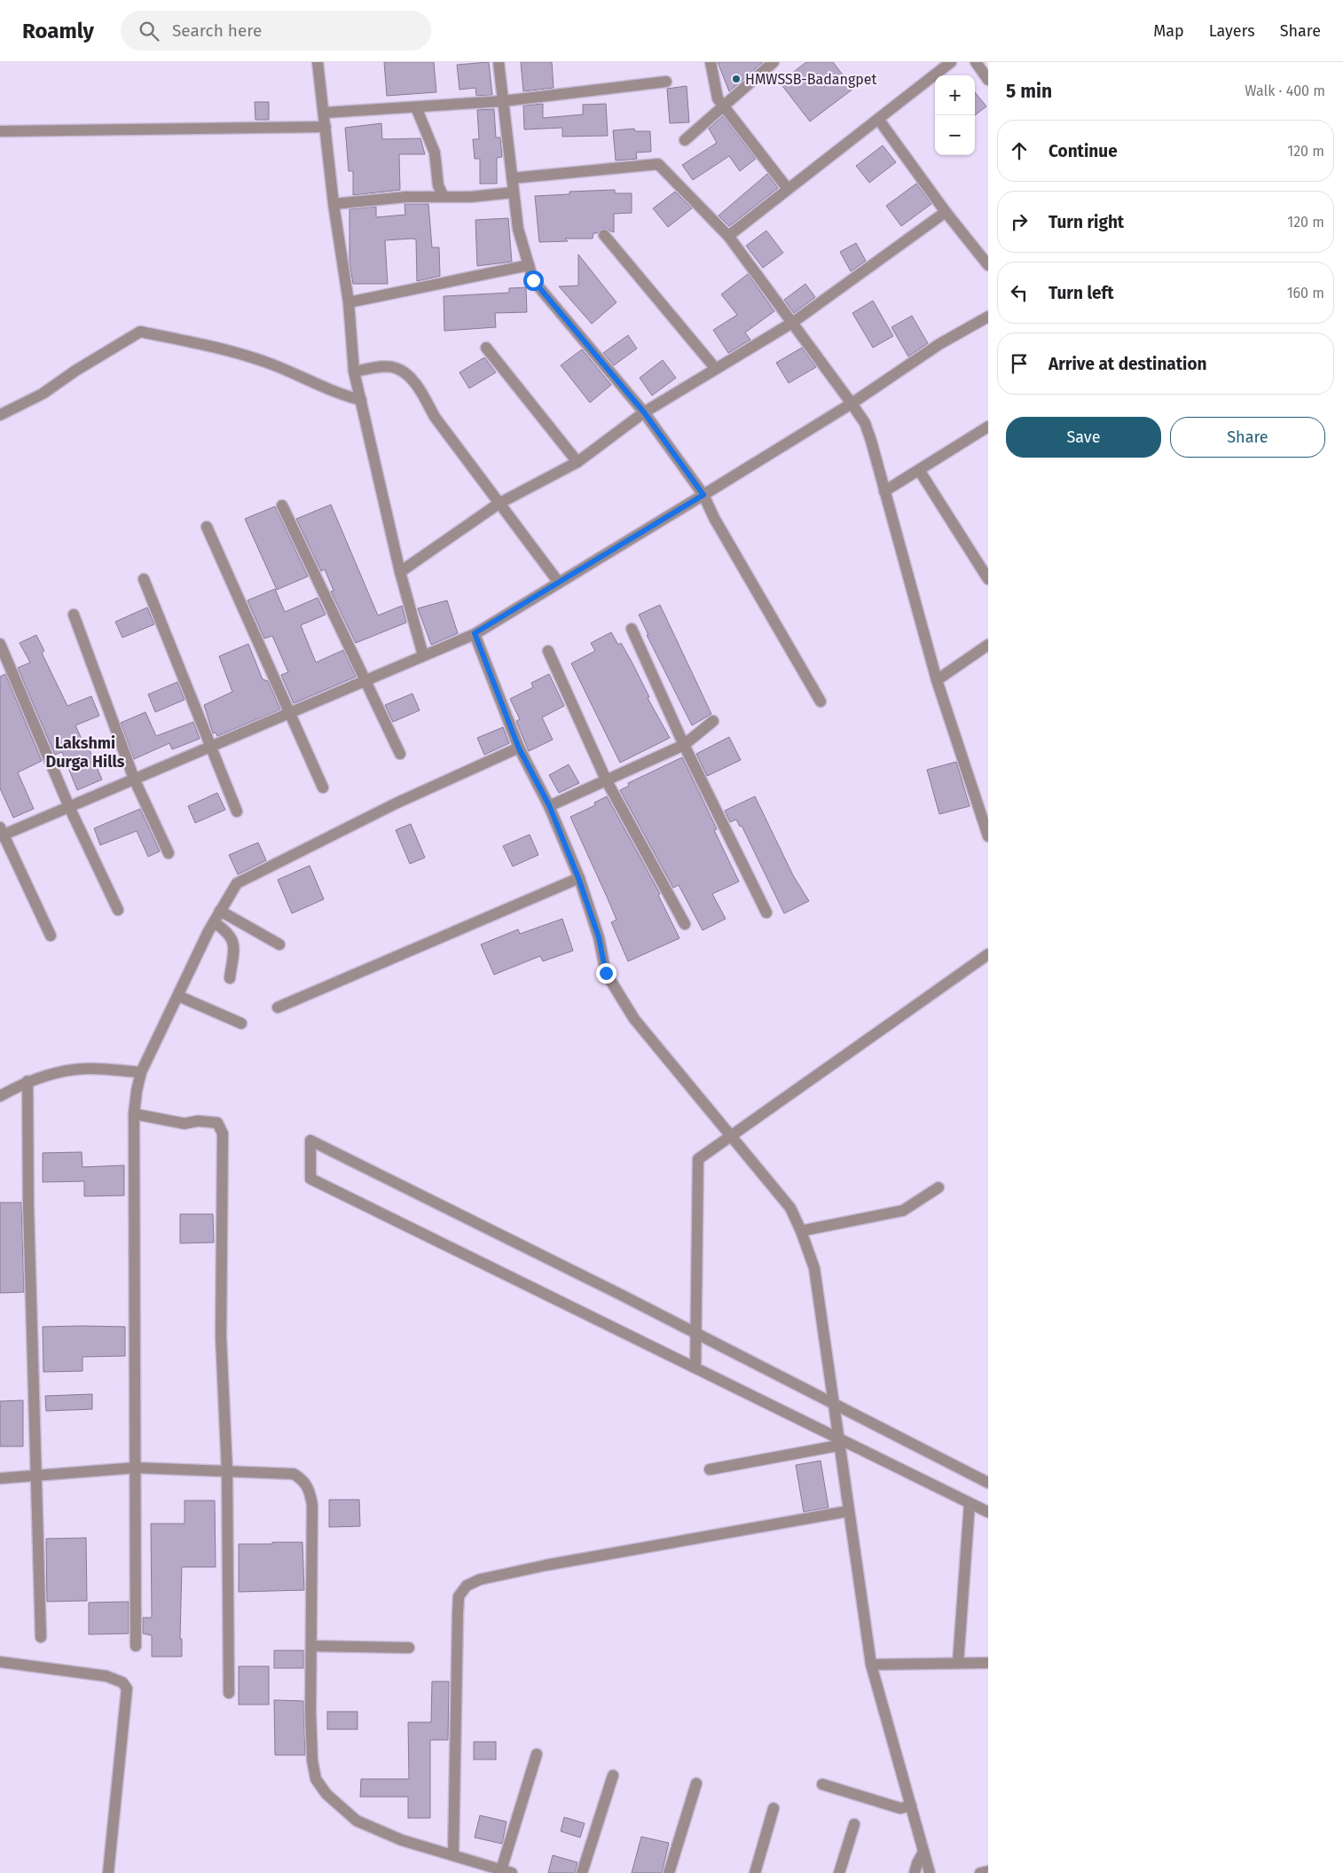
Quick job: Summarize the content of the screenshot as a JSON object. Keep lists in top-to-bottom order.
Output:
{
  "districts": ["Lakshmi Durga Hills"],
  "places": ["HMWSSB-Badangpet"],
  "page": {
    "header": "Roamly",
    "search": "Search here",
    "nav": ["Map", "Layers", "Share"],
    "heading": ["5 min", "Walk · 400 m"],
    "map_buttons": ["+", "−"],
    "list": [
      ["Continue", "120 m"],
      ["Turn right", "120 m"],
      ["Turn left", "160 m"],
      "Arrive at destination"
    ],
    "buttons": ["Save", "Share"]
  }
}
